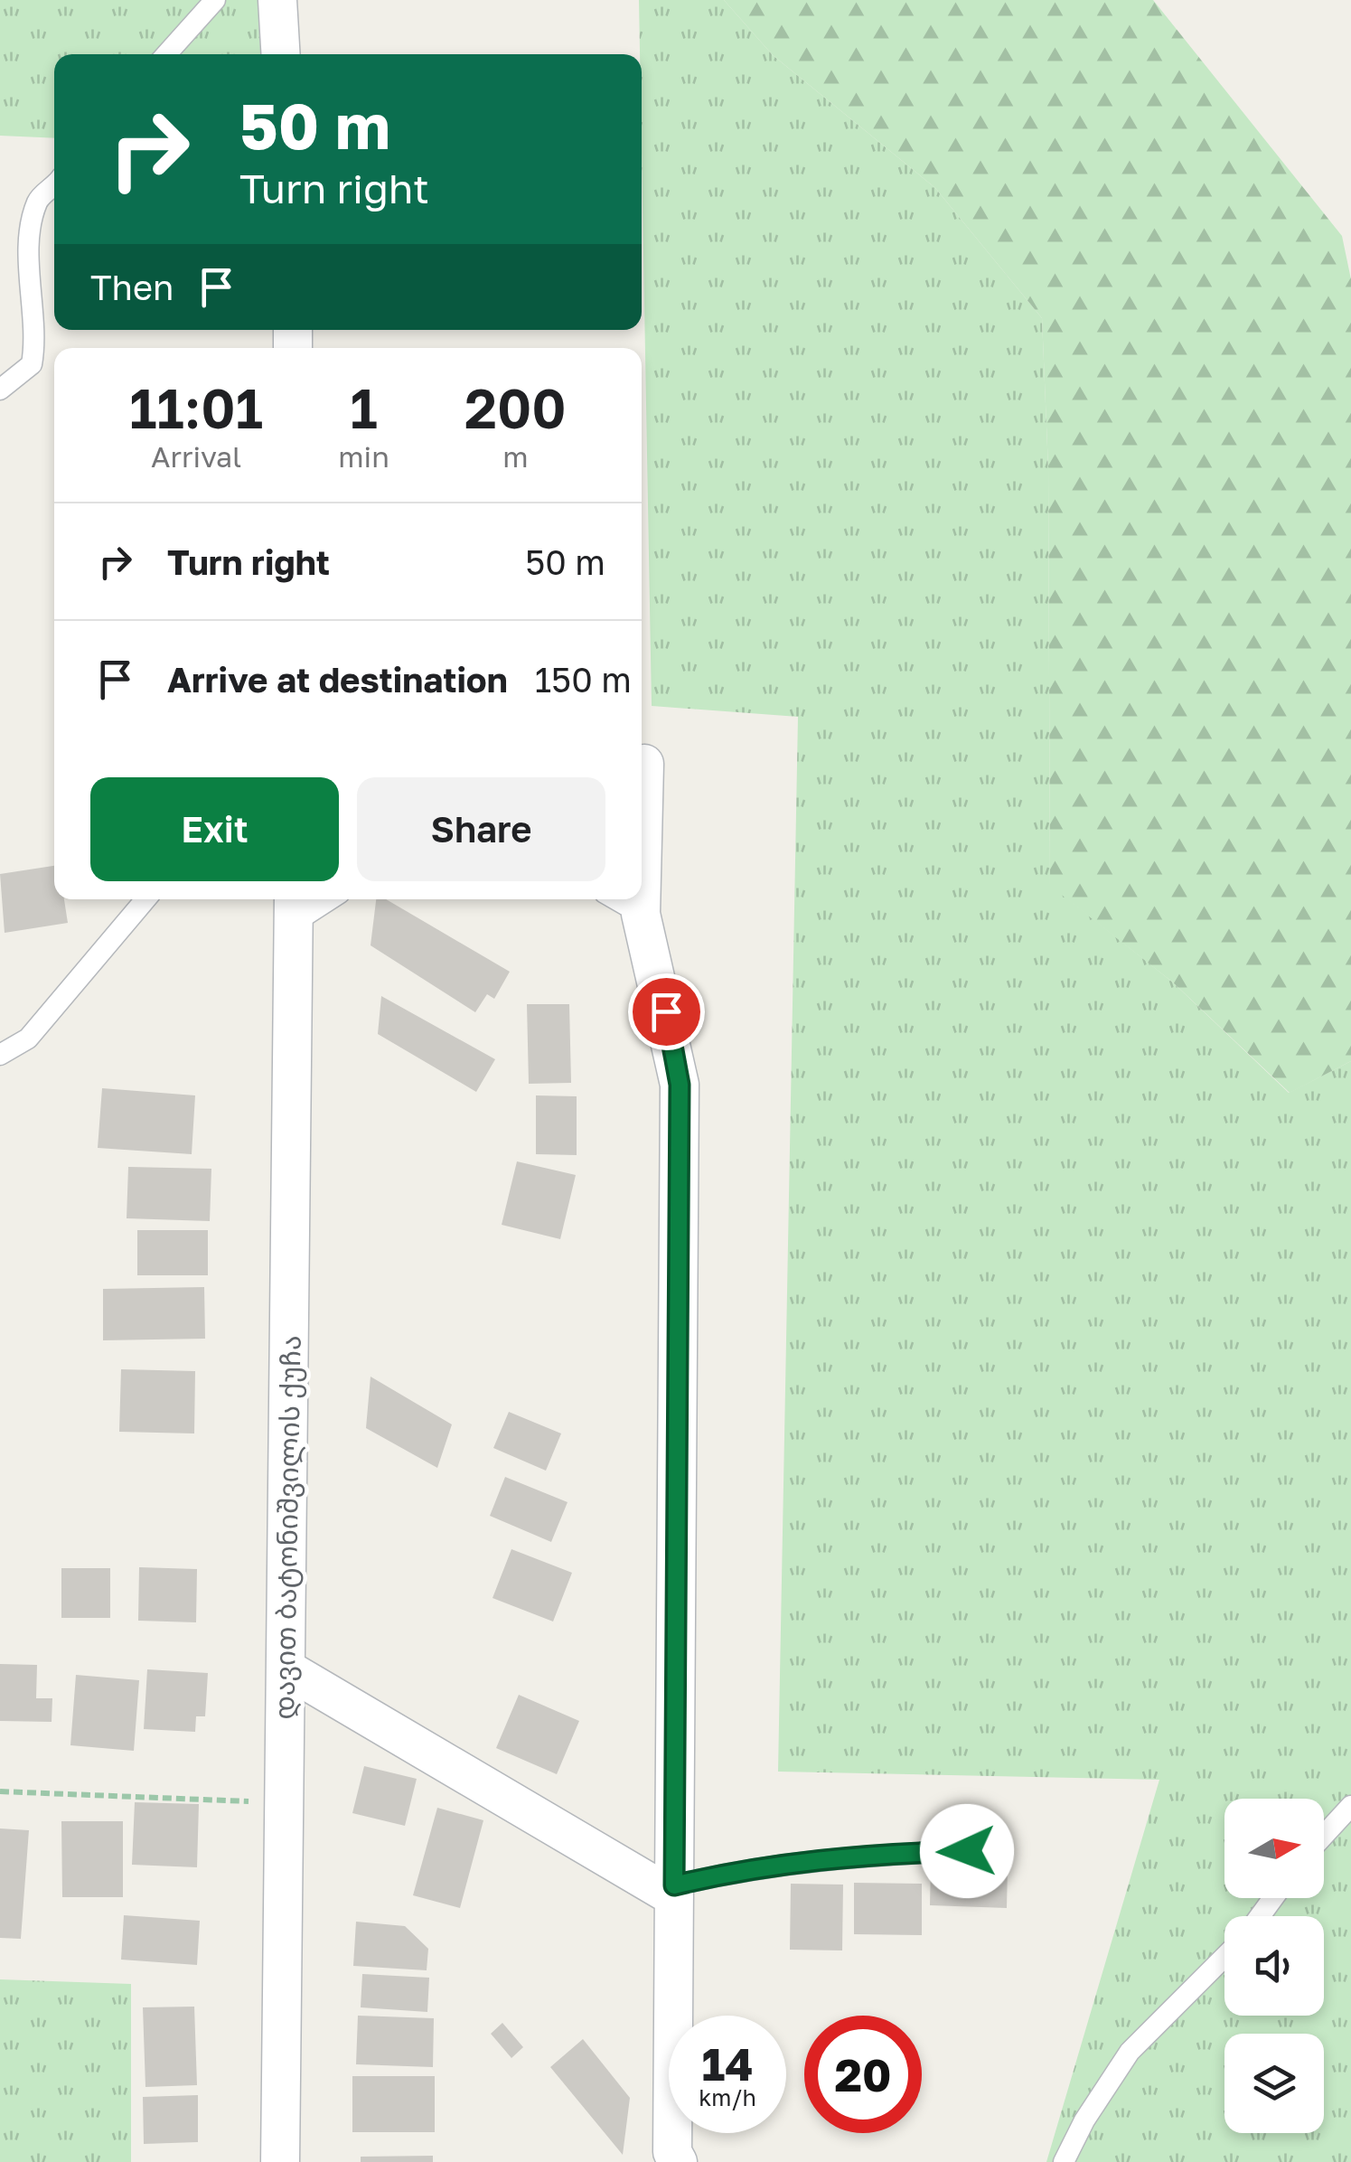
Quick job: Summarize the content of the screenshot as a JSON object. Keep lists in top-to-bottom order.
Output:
{
  "streets": {
    "street": ["დავით ბატონიშვილის ქუჩა"]
  },
  "north": "right",
  "page": {
    "turn": ["50 m", "Turn right"],
    "then": "Then",
    "eta": [
      "11:01",
      "Arrival",
      "1",
      "min",
      "200",
      "m"
    ],
    "list": [
      {
        "name": "Turn right",
        "value": "50 m"
      },
      {
        "name": "Arrive at destination",
        "value": "150 m"
      }
    ],
    "buttons": ["Exit", "Share"],
    "speed": "14 km/h",
    "limit": "20"
  }
}
